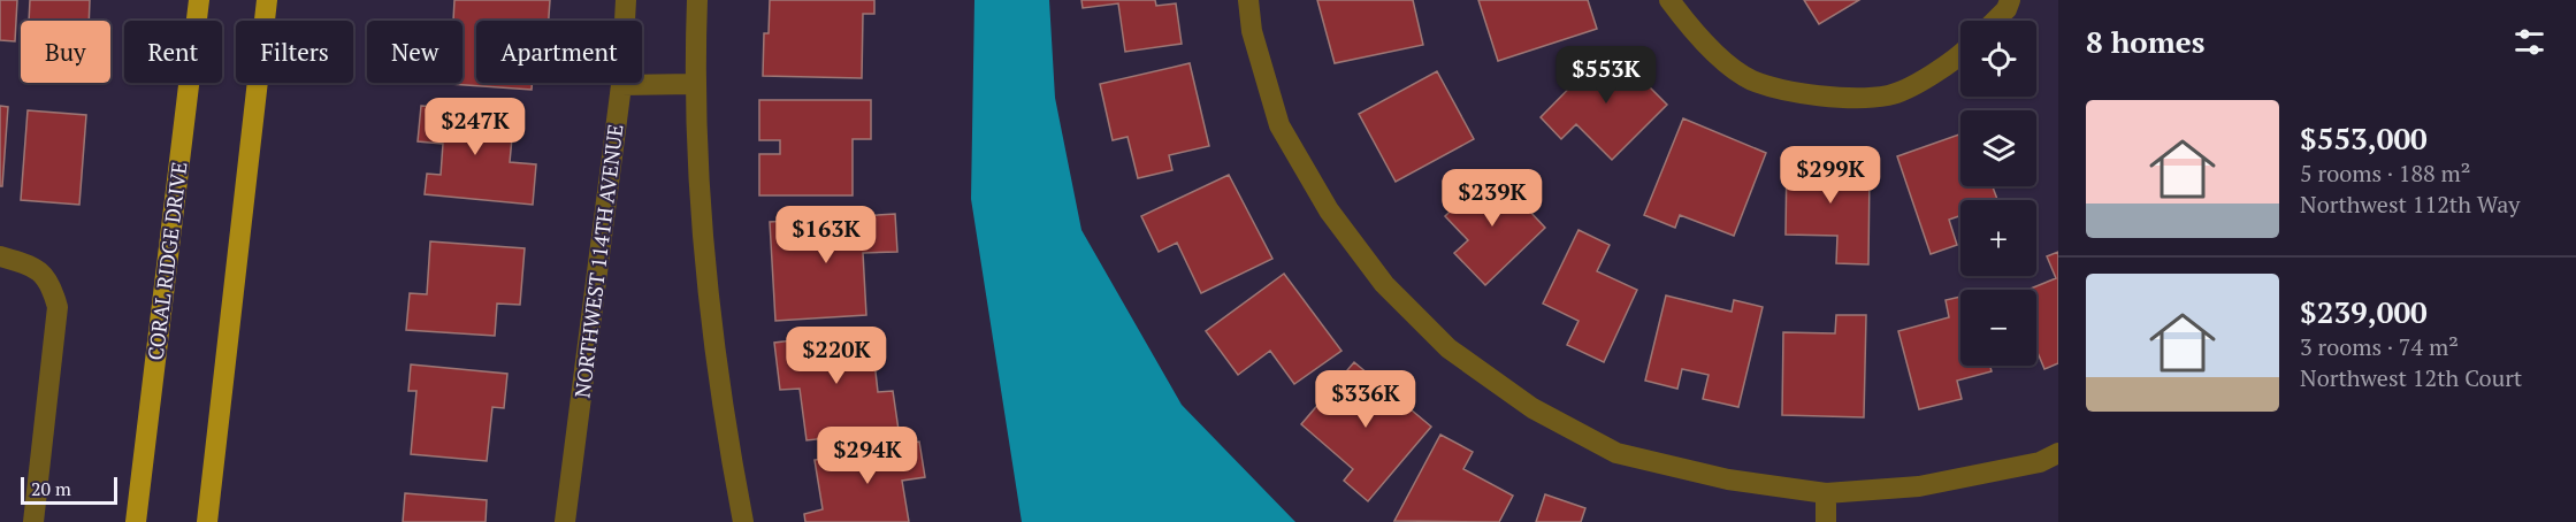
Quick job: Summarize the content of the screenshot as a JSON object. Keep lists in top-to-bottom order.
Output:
{
  "streets": {
    "main road": ["CORAL RIDGE DRIVE"],
    "street": ["NORTHWEST 114TH AVENUE"]
  },
  "scale_bar": "20 m",
  "page": {
    "heading": "8 homes",
    "map_buttons": ["+", "−"],
    "chip": [
      "Buy",
      "Rent",
      "Filters",
      "New",
      "Apartment"
    ],
    "price": [
      "$553K",
      "$247K",
      "$299K",
      "$239K",
      "$163K",
      "$220K",
      "$336K",
      "$294K"
    ],
    "list": [
      {
        "name": "$553,000",
        "note": "5 rooms · 188 m² · Northwest 112th Way"
      },
      {
        "name": "$239,000",
        "note": "3 rooms · 74 m² · Northwest 12th Court"
      }
    ],
    "scale": "20 m"
  }
}
